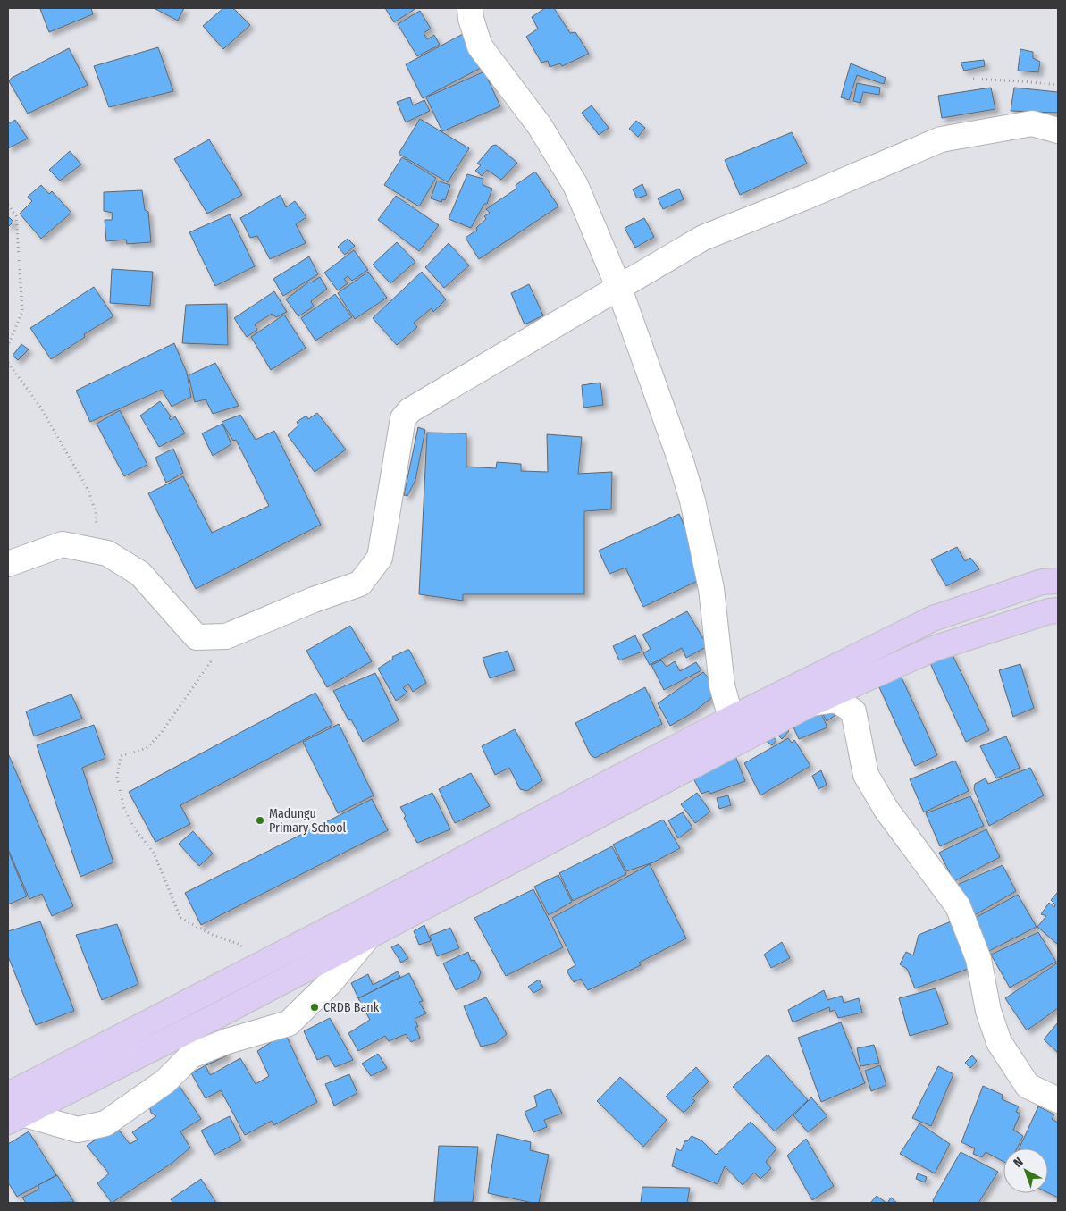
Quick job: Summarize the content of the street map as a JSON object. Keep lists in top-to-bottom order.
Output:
{
  "places": ["Madungu Primary School", "CRDB Bank"],
  "north": "top left"
}
